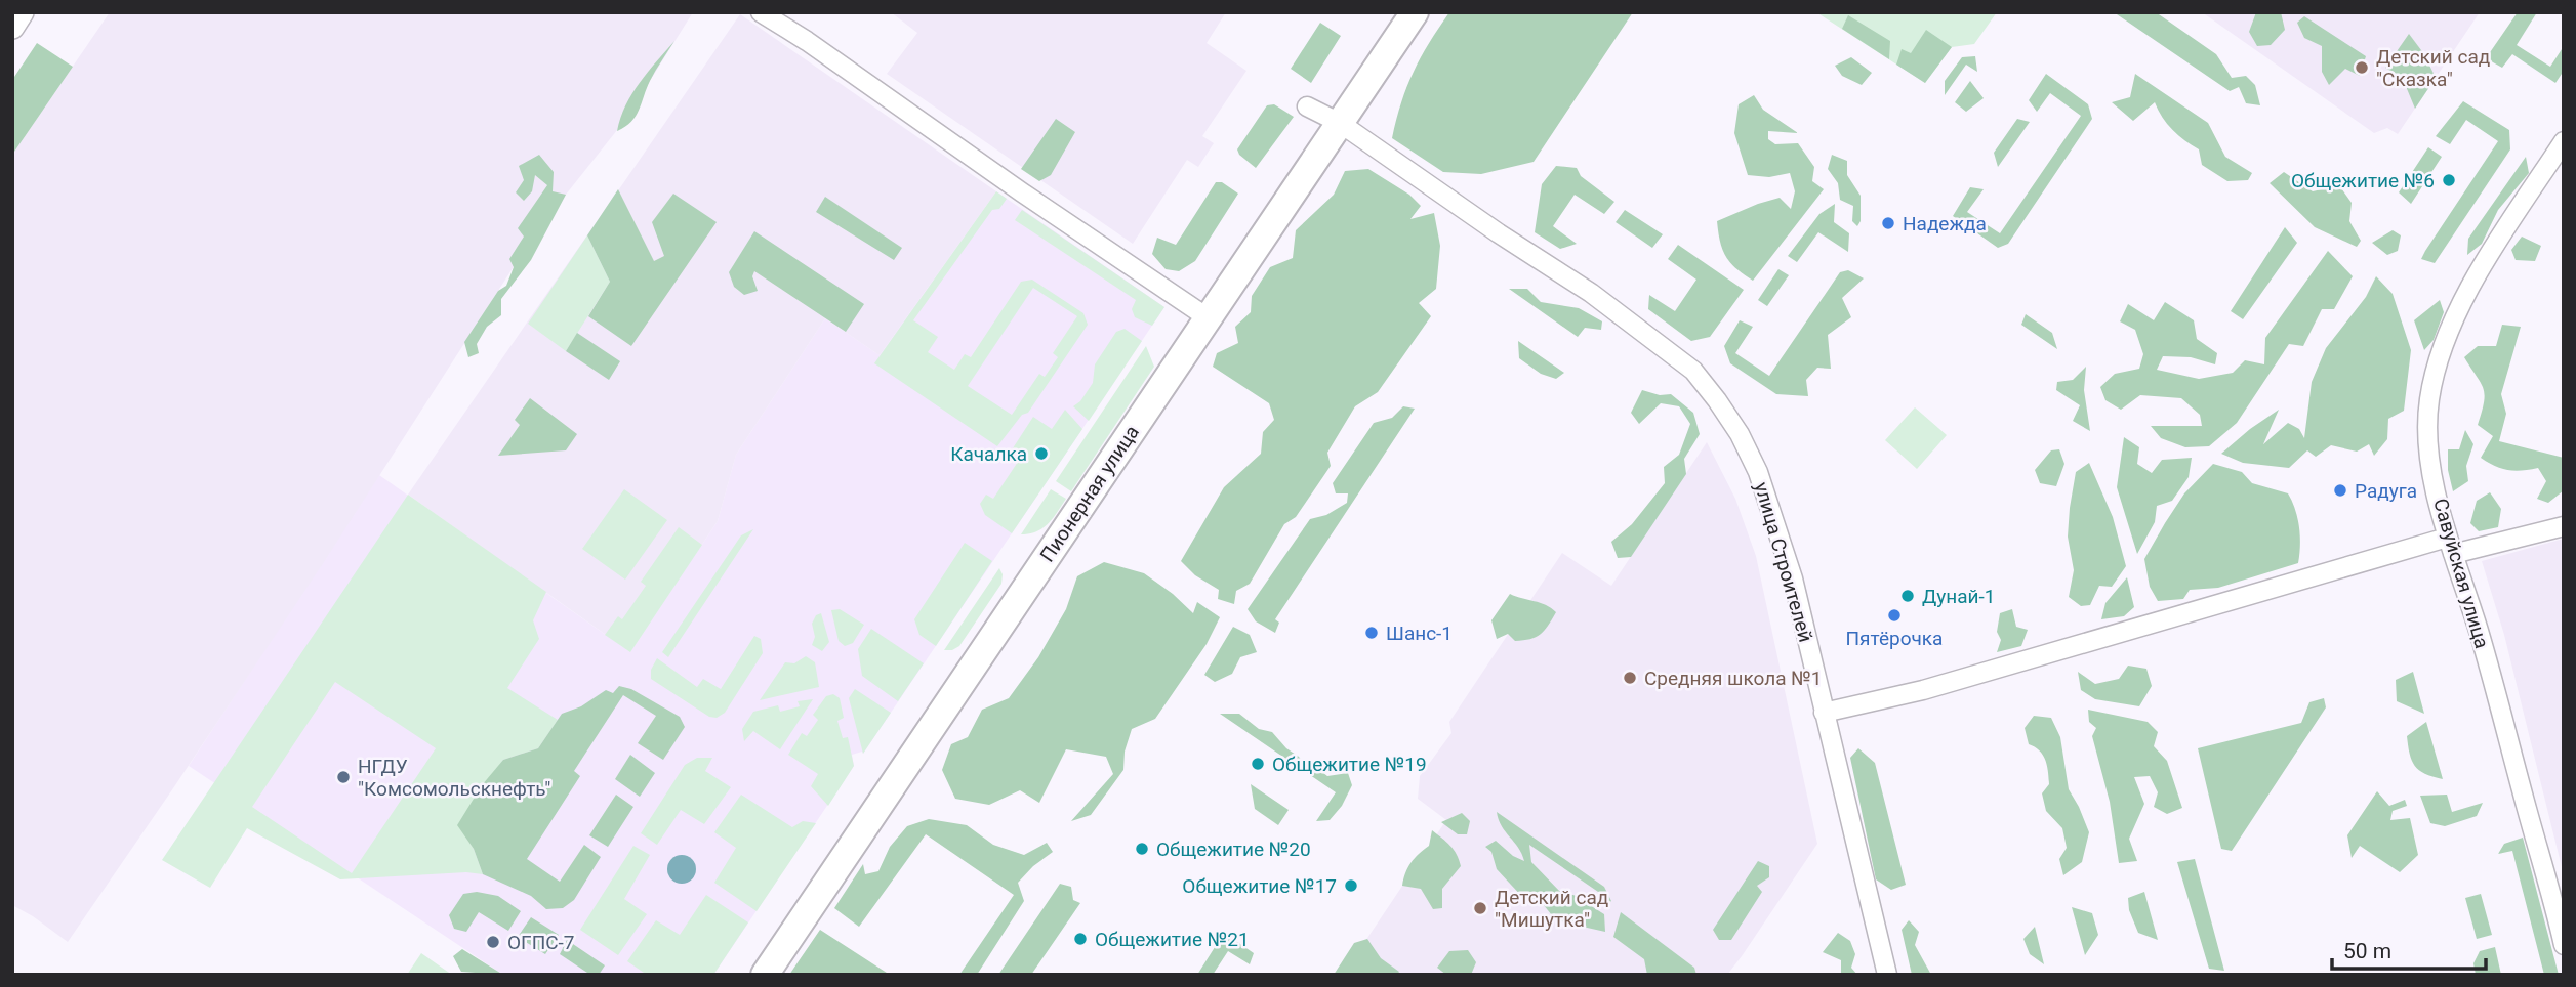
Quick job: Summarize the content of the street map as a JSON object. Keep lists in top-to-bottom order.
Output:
{
  "streets": {
    "main road": ["Пионерная улица"],
    "street": ["улица Строителей", "Савуйская улица"]
  },
  "crossings": [
    ["Пионерная улица", "улица Строителей"]
  ],
  "places": [
    "Детский сад \"Сказка\"",
    "Общежитие №6",
    "Надежда",
    "Качалка",
    "Радуга",
    "Дунай-1",
    "Пятёрочка",
    "Шанс-1",
    "Средняя школа №1",
    "Общежитие №19",
    "НГДУ \"Комсомольскнефть\"",
    "Общежитие №20",
    "Общежитие №17",
    "Детский сад \"Мишутка\"",
    "Общежитие №21",
    "ОГПС-7"
  ],
  "scale_bar": "50 m"
}
